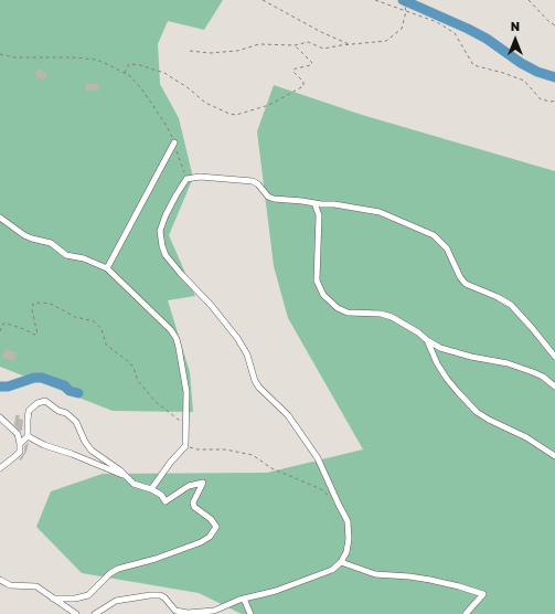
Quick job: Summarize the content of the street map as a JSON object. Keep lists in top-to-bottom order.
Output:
{
  "north": "top"
}
